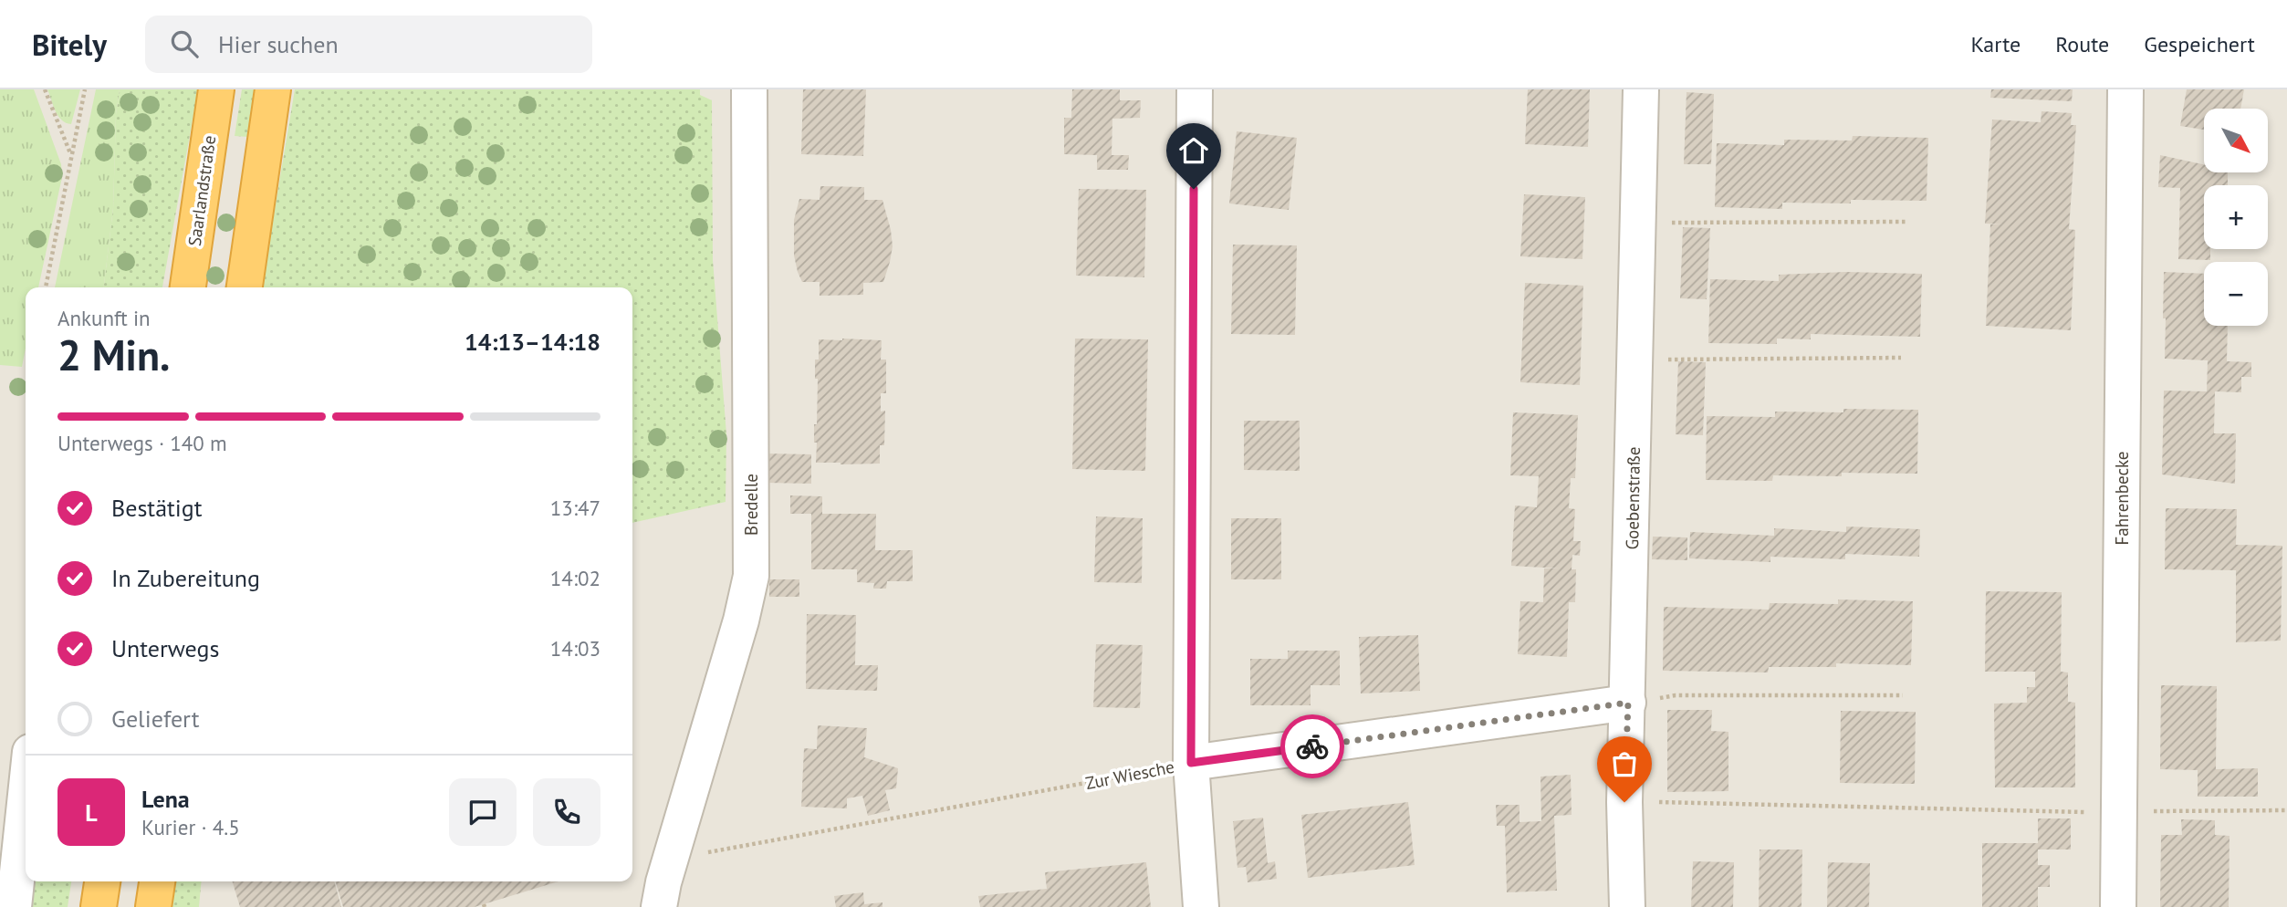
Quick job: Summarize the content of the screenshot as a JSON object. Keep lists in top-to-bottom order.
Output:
{
  "streets": {
    "highway": ["Saarlandstraße"],
    "street": [
      "Goebenstraße",
      "Fahrenbecke",
      "Bredelle",
      "Zur Wiesche"
    ]
  },
  "crossings": [
    ["Goebenstraße", "Zur Wiesche"],
    ["Bredelle", "Zur Wiesche"]
  ],
  "north": "bottom right",
  "page": {
    "header": "Bitely",
    "search": "Hier suchen",
    "nav": ["Karte", "Route", "Gespeichert"],
    "map_buttons": ["+", "−"],
    "heading": ["2 Min.", "Ankunft in", "14:13–14:18"],
    "panel": ["Lena", "Kurier · 4.5"],
    "bar": "Unterwegs · 140 m",
    "list": [
      ["Bestätigt", "13:47"],
      ["In Zubereitung", "14:02"],
      ["Unterwegs", "14:03"],
      "Geliefert"
    ],
    "round": "L"
  }
}
